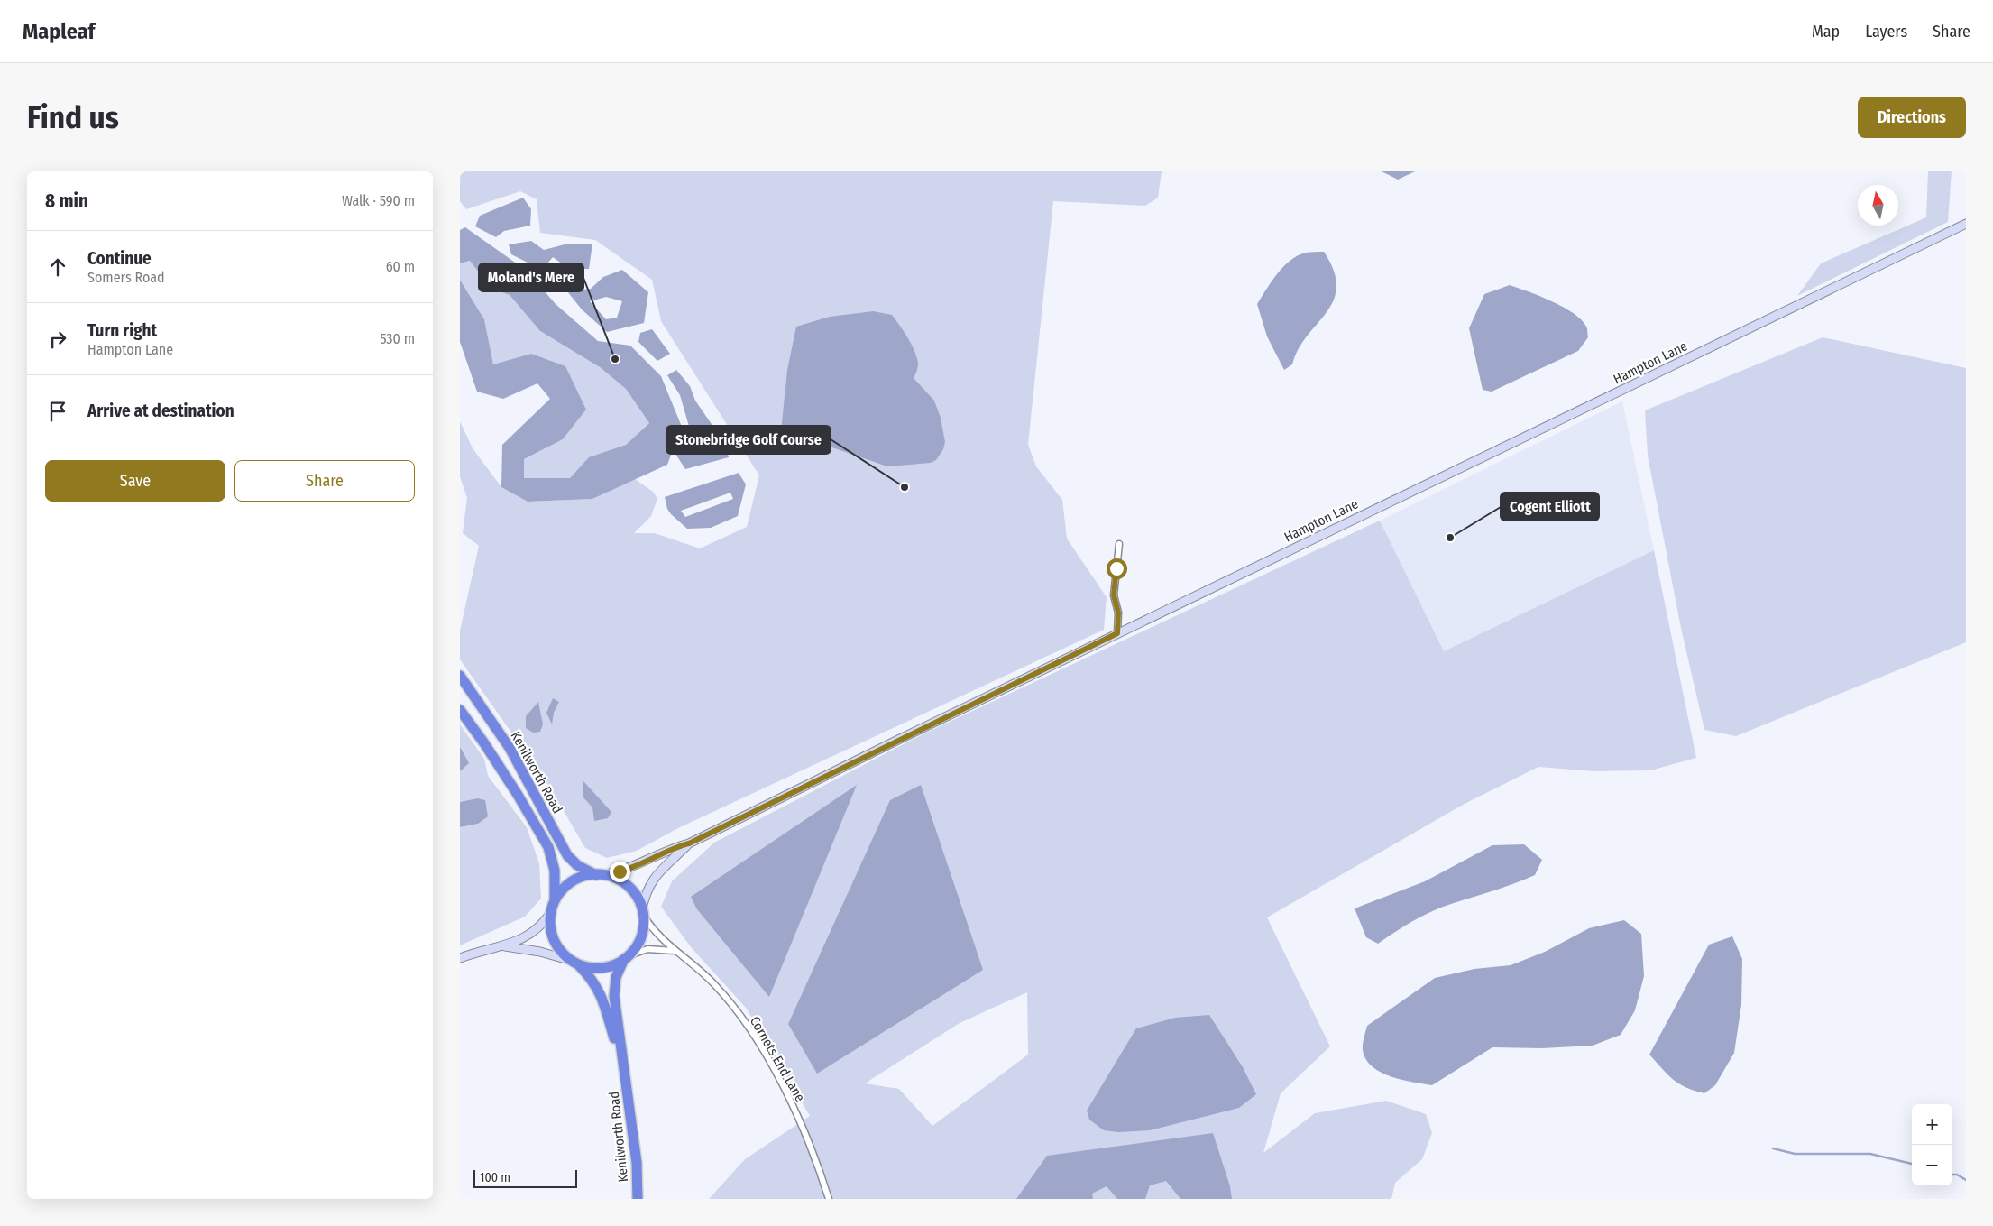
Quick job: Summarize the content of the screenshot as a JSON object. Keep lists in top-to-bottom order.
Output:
{
  "streets": {
    "highway": ["Kenilworth Road"],
    "main road": ["Hampton Lane"],
    "street": ["Cornets End Lane"]
  },
  "crossings": [
    ["Hampton Lane", "Kenilworth Road"],
    ["Hampton Lane", "Cornets End Lane"],
    ["Kenilworth Road", "Cornets End Lane"]
  ],
  "places": ["Moland's Mere", "Stonebridge Golf Course", "Cogent Elliott"],
  "scale_bar": "100 m",
  "north": "top",
  "page": {
    "header": "Mapleaf",
    "nav": ["Map", "Layers", "Share"],
    "buttons": [
      "Directions",
      ["Save", "Share"]
    ],
    "title": "Find us",
    "heading": ["8 min", "Walk · 590 m"],
    "list": [
      ["Continue", "Somers Road", "60 m"],
      ["Turn right", "Hampton Lane", "530 m"],
      "Arrive at destination"
    ],
    "map_buttons": ["+", "−"],
    "scale": "100 m"
  }
}
